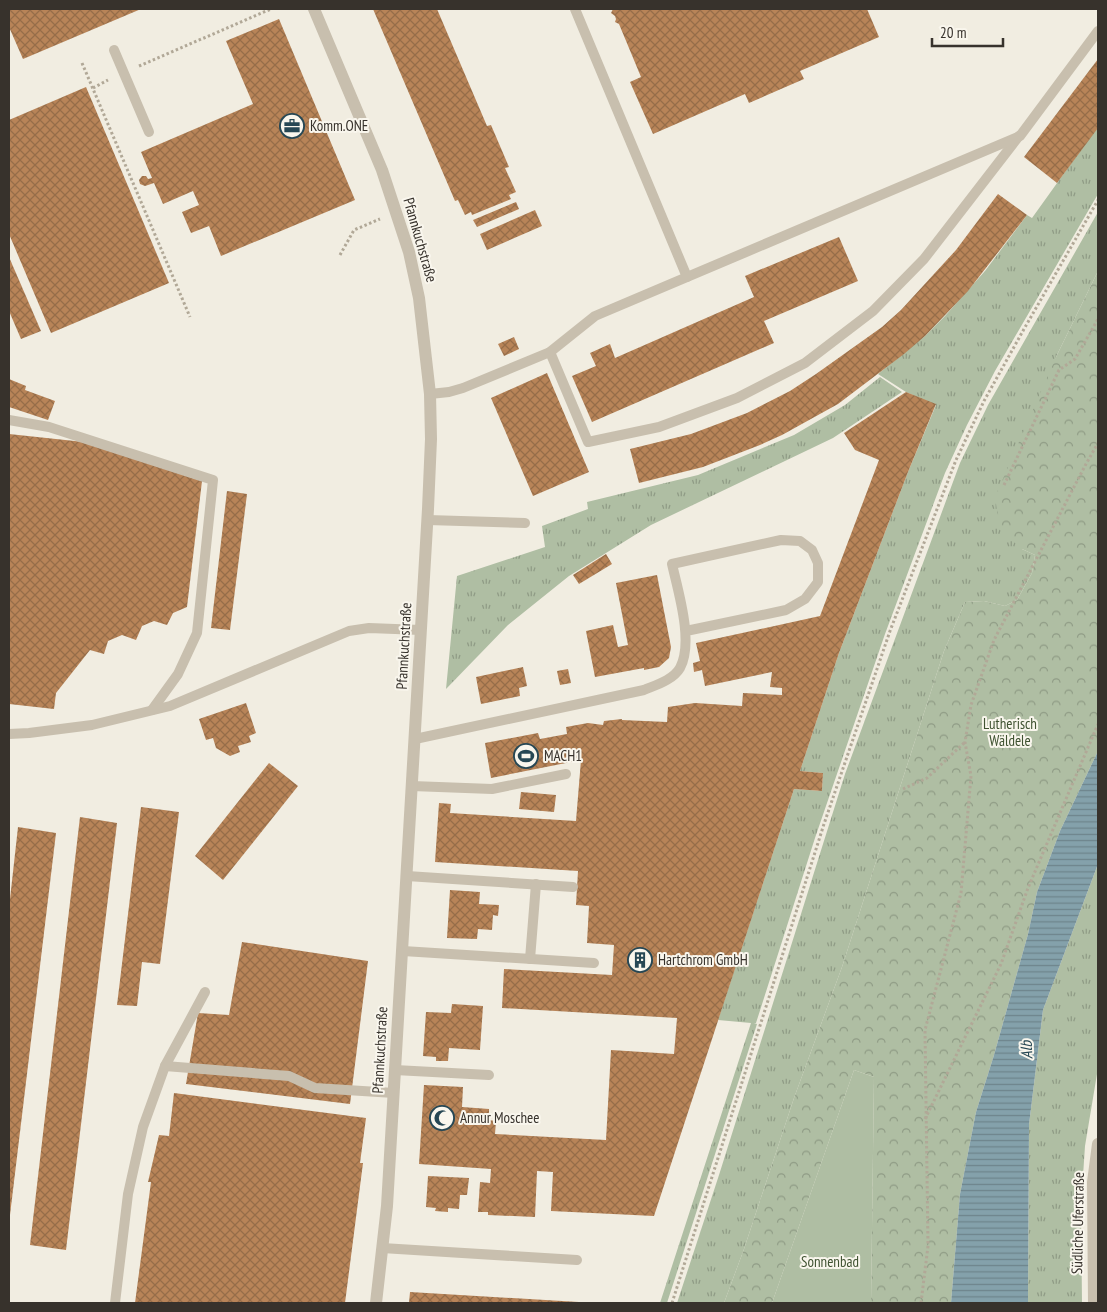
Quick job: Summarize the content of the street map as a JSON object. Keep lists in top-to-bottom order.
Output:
{
  "streets": {
    "street": ["Pfannkuchstraße", "Südliche Uferstraße"]
  },
  "water": ["Alb"],
  "parks": ["Lutherisch Wäldele", "Sonnenbad"],
  "places": {
    "office": ["Komm.ONE"],
    "sports": ["MACH1"],
    "building": ["Hartchrom GmbH"],
    "mosque": ["Annur Moschee"]
  },
  "scale_bar": "20 m"
}
